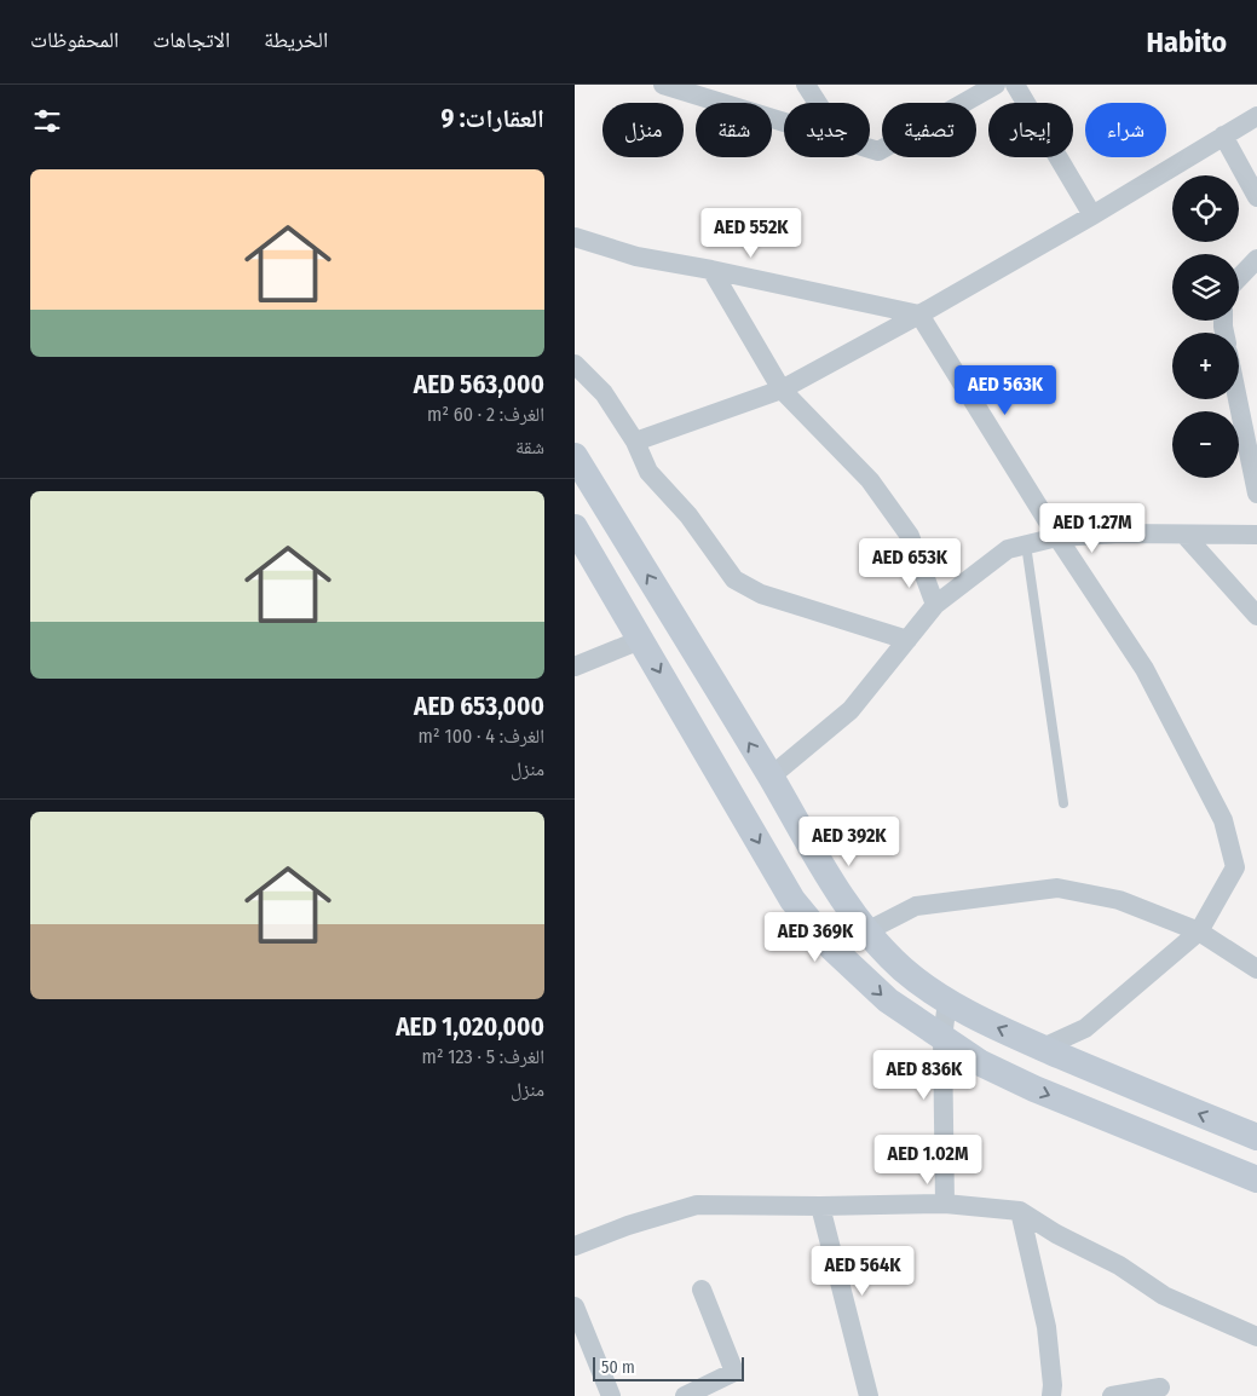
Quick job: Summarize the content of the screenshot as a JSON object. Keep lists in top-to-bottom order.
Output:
{
  "scale_bar": "50 m",
  "page": {
    "header": "Habito",
    "nav": ["الخريطة", "الاتجاهات", "المحفوظات"],
    "heading": "العقارات: 9",
    "chip": [
      "شراء",
      "إيجار",
      "تصفية",
      "جديد",
      "شقة",
      "منزل"
    ],
    "list": [
      {
        "name": "AED 563,000",
        "note": "الغرف: 2 · 60 m² · شقة"
      },
      {
        "name": "AED 653,000",
        "note": "الغرف: 4 · 100 m² · منزل"
      },
      {
        "name": "AED 1,020,000",
        "note": "الغرف: 5 · 123 m² · منزل"
      }
    ],
    "map_buttons": ["+", "−"],
    "price": [
      "AED 552K",
      "AED 563K",
      "AED 1.27M",
      "AED 653K",
      "AED 392K",
      "AED 369K",
      "AED 836K",
      "AED 1.02M",
      "AED 564K"
    ],
    "scale": "50 m"
  }
}
